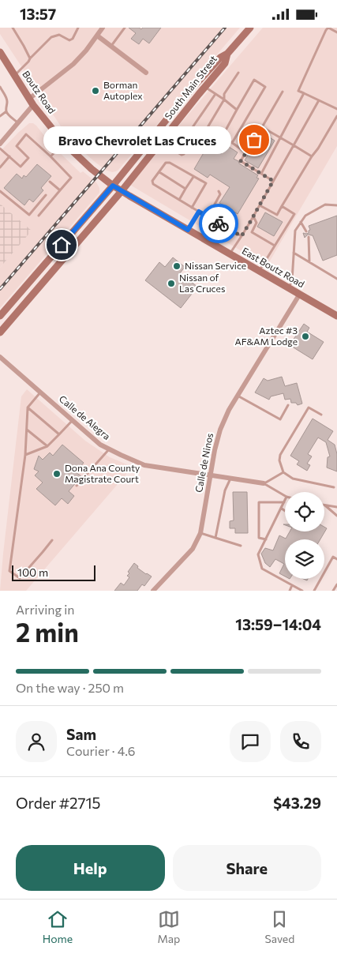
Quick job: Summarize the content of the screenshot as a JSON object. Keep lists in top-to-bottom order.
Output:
{
  "streets": {
    "main road": ["South Main Street", "Boutz Road", "East Boutz Road"],
    "street": ["Calle de Alegra", "Calle de Ninos"]
  },
  "crossings": [
    ["South Main Street", "East Boutz Road"],
    ["Boutz Road", "East Boutz Road"],
    ["East Boutz Road", "Calle de Ninos"],
    ["Calle de Alegra", "Calle de Ninos"]
  ],
  "places": [
    "Borman Autoplex",
    "Bravo Chevrolet Las Cruces",
    "Nissan Service",
    "Nissan of Las Cruces",
    "Aztec #3 AF&AM Lodge",
    "Dona Ana County Magistrate Court"
  ],
  "scale_bar": "100 m",
  "page": {
    "status": "13:57",
    "bubble": "Bravo Chevrolet Las Cruces",
    "scale": "100 m",
    "heading": ["2 min", "Arriving in", "13:59–14:04"],
    "panel": [
      "Sam",
      "Courier · 4.6",
      "Order #2715",
      "$43.29"
    ],
    "bar": "On the way · 250 m",
    "buttons": ["Help", "Share"],
    "tabs": ["Home", "Map", "Saved"]
  }
}
